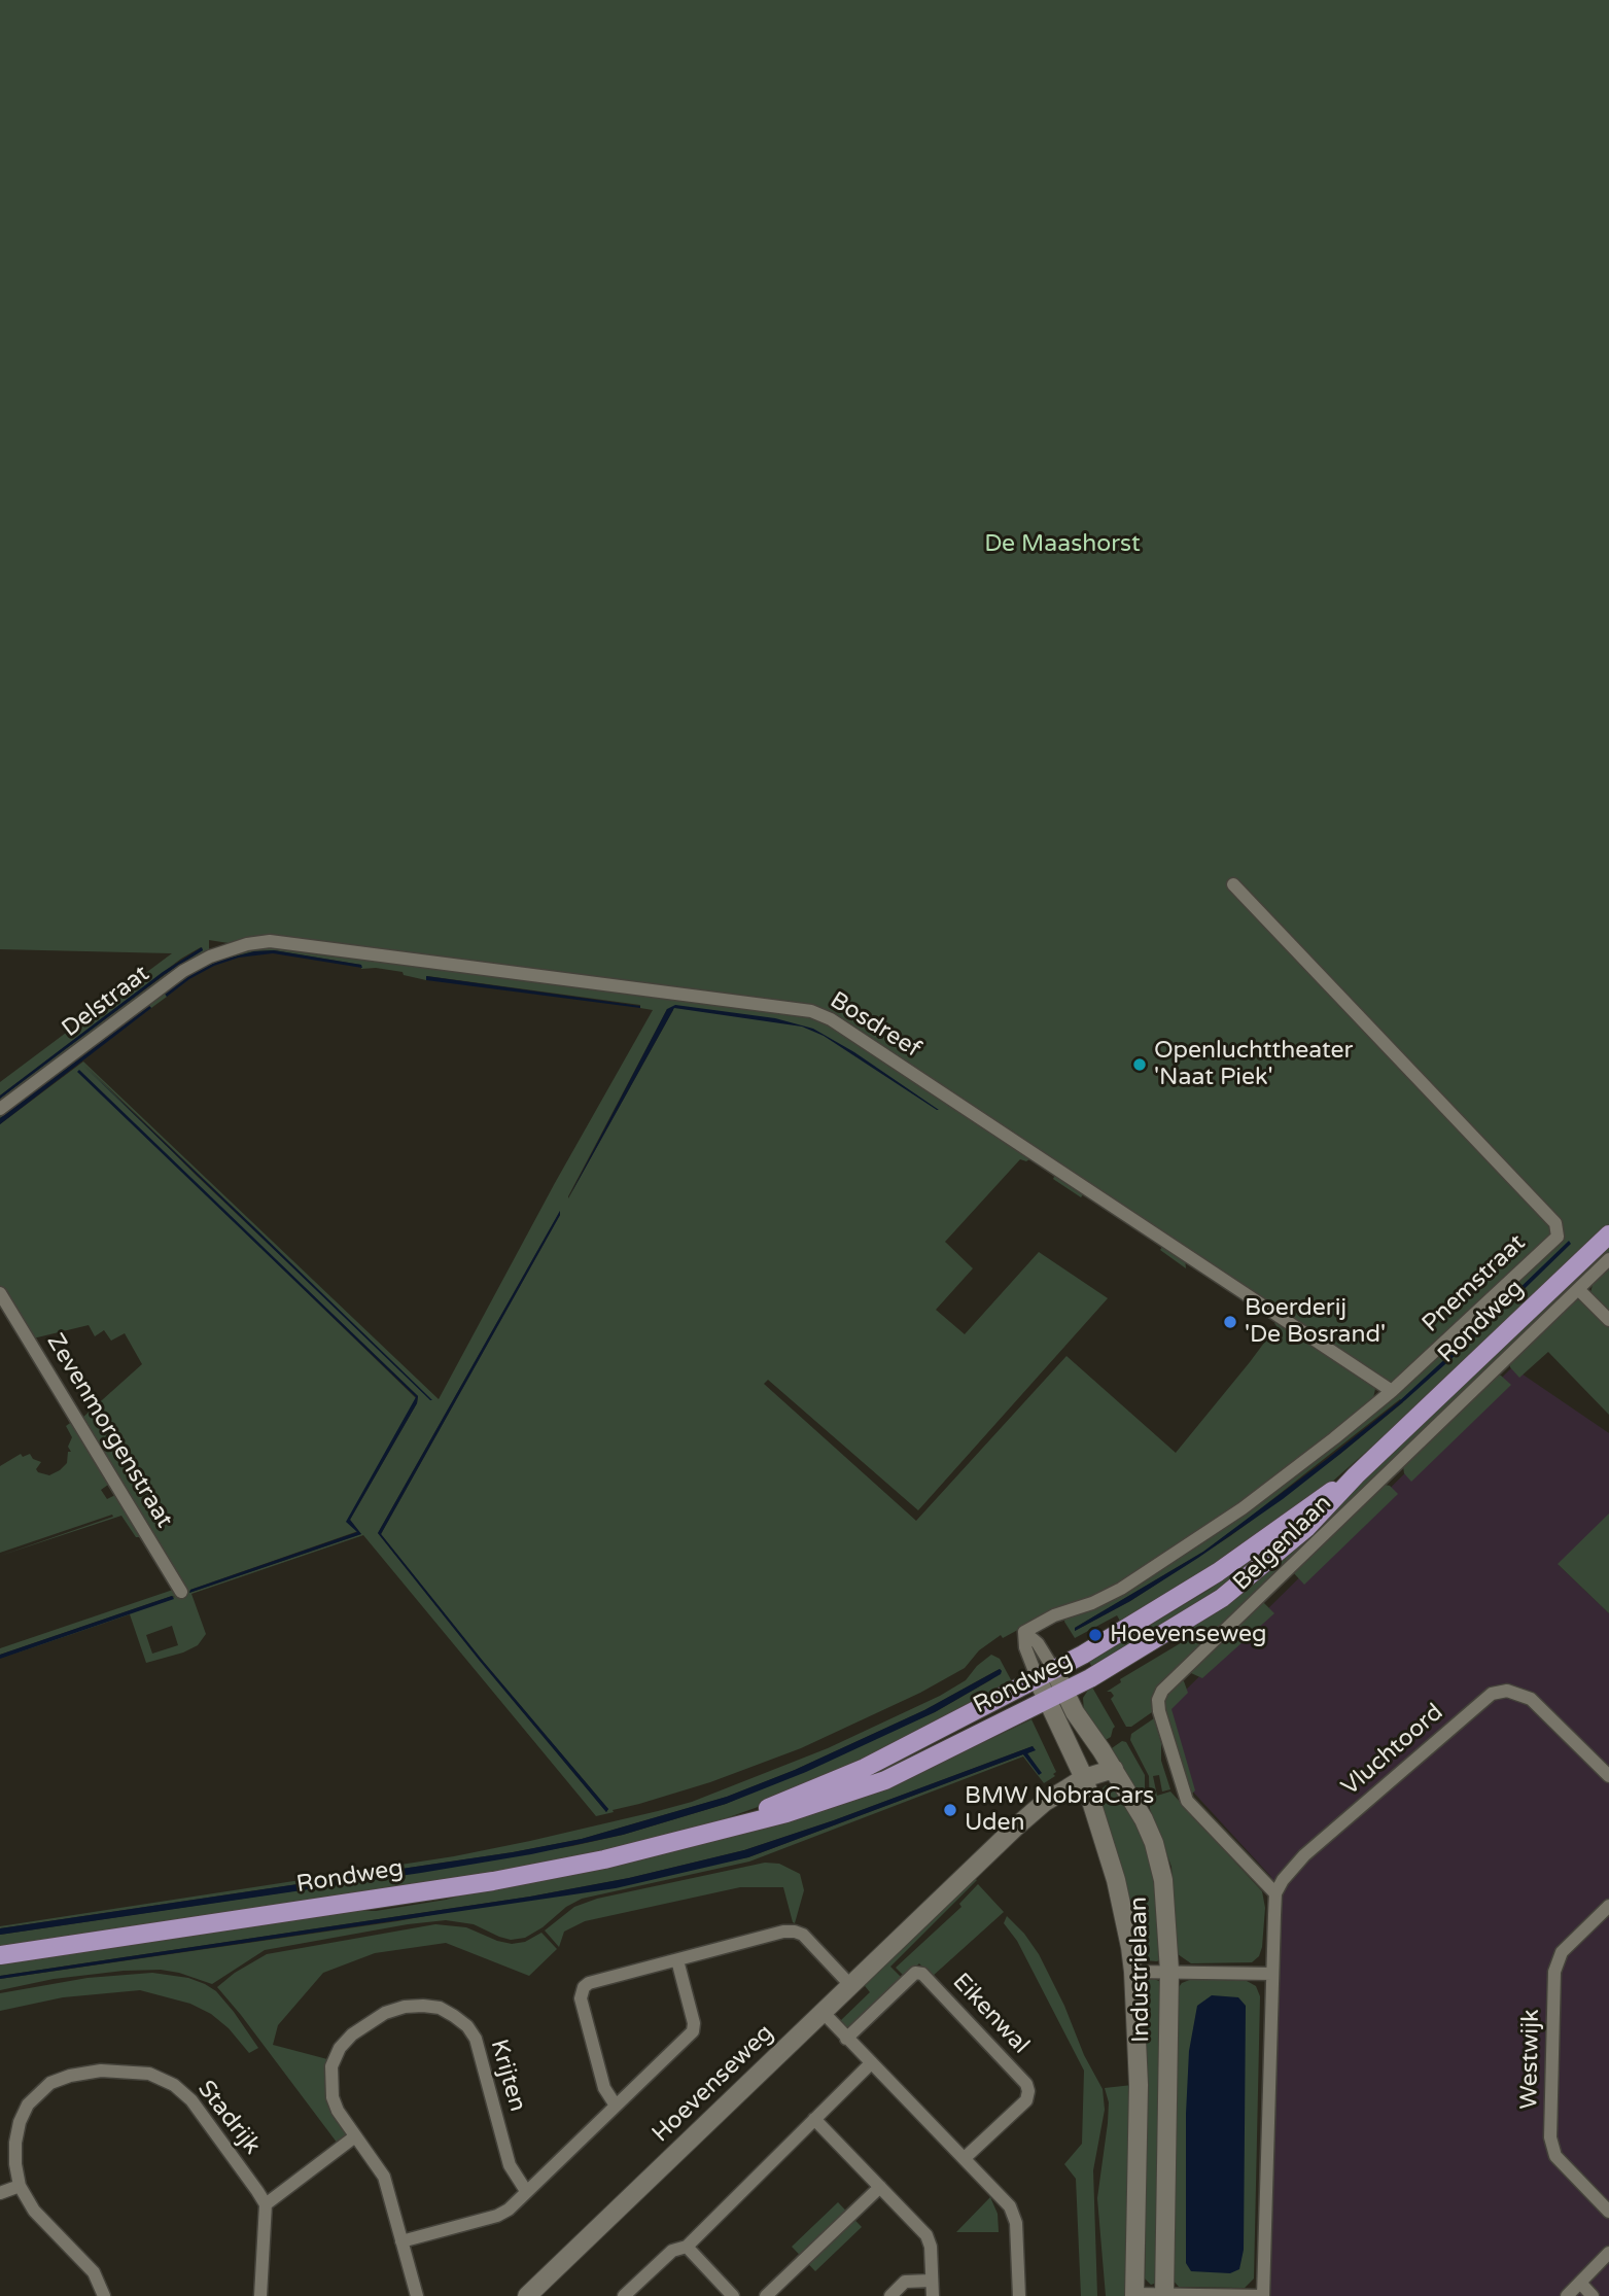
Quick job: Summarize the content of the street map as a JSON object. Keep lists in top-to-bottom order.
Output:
{
  "streets": {
    "main road": ["Rondweg", "Industrielaan", "Hoevenseweg"],
    "street": [
      "Delstraat",
      "Bosdreef",
      "Pnemstraat",
      "Zevenmorgenstraat",
      "Belgenlaan",
      "Vluchtoord",
      "Eikenwal",
      "Westwijk",
      "Krijten",
      "Stadrijk"
    ]
  },
  "crossings": [
    ["Delstraat", "Bosdreef"],
    ["Bosdreef", "Pnemstraat"],
    ["Pnemstraat", "Rondweg"],
    ["Pnemstraat", "Industrielaan"],
    ["Rondweg", "Industrielaan"],
    ["Belgenlaan", "Vluchtoord"],
    ["Industrielaan", "Hoevenseweg"]
  ],
  "parks": ["De Maashorst"],
  "places": [
    "Openluchttheater 'Naat Piek'",
    "Boerderij 'De Bosrand'",
    "Hoevenseweg",
    "BMW NobraCars Uden"
  ]
}
